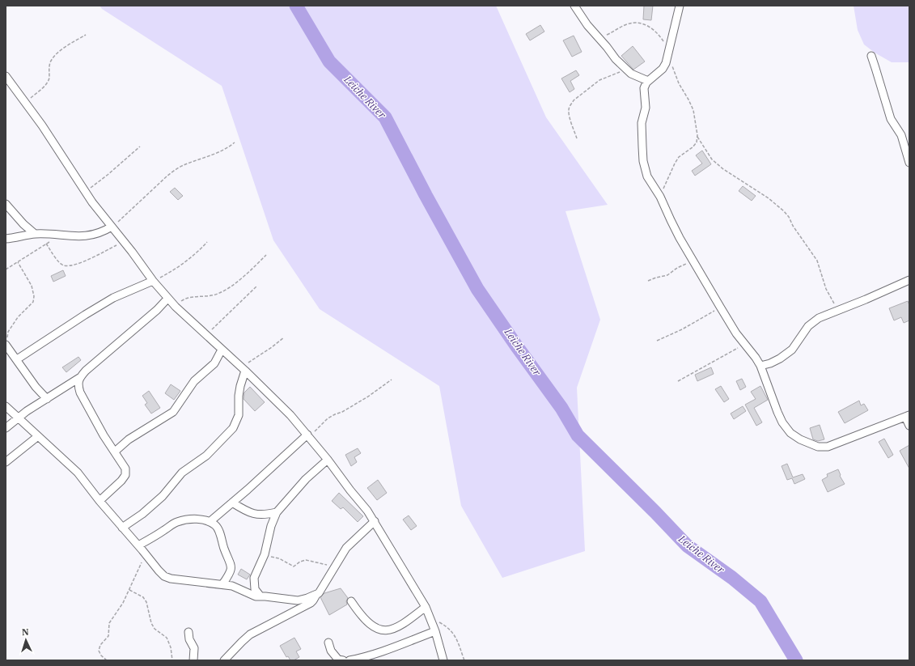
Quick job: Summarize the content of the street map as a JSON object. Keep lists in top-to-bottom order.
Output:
{
  "water": ["Leiche River"],
  "north": "top"
}
